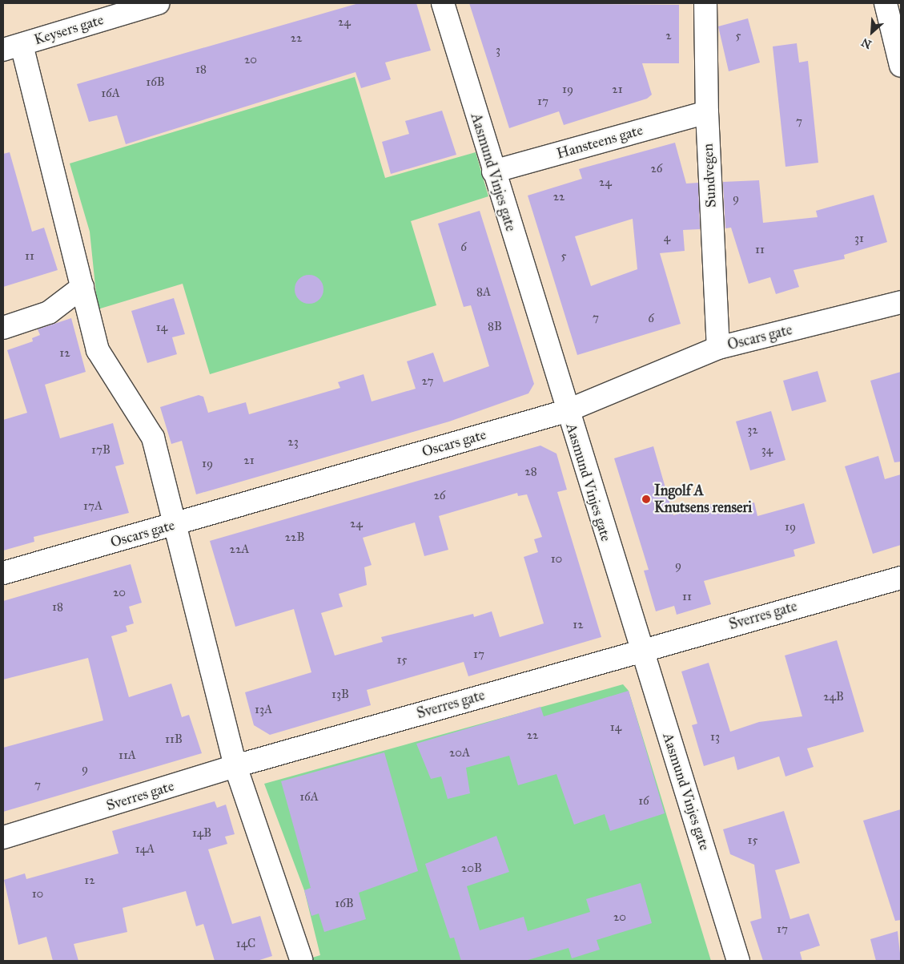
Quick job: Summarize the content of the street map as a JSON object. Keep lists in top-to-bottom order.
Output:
{
  "streets": {
    "street": [
      "Keysers gate",
      "Hansteens gate",
      "Aasmund Vinjes gate",
      "Sundvegen",
      "Oscars gate",
      "Sverres gate"
    ]
  },
  "crossings": [
    ["Hansteens gate", "Aasmund Vinjes gate"],
    ["Hansteens gate", "Sundvegen"],
    ["Aasmund Vinjes gate", "Oscars gate"],
    ["Aasmund Vinjes gate", "Sverres gate"],
    ["Sundvegen", "Oscars gate"]
  ],
  "places": ["Ingolf A Knutsens renseri"],
  "house_numbers": [
    "24",
    "2",
    "5",
    "22",
    "3",
    "20",
    "18",
    "16B",
    "19",
    "21",
    "16A",
    "17",
    "7",
    "26",
    "24",
    "22",
    "9",
    "4",
    "31",
    "6",
    "11",
    "11",
    "5",
    "8A",
    "7",
    "6",
    "8B",
    "14",
    "12",
    "27",
    "32",
    "23",
    "17B",
    "34",
    "21",
    "19",
    "28",
    "26",
    "17A",
    "24",
    "19",
    "22B",
    "22A",
    "10",
    "9",
    "20",
    "11",
    "18",
    "12",
    "17",
    "15",
    "13B",
    "24B",
    "13A",
    "14",
    "22",
    "13",
    "11B",
    "20A",
    "11A",
    "9",
    "7",
    "16A",
    "16",
    "14B",
    "15",
    "14A",
    "20B",
    "12",
    "10",
    "16B",
    "20",
    "17",
    "14C"
  ],
  "north": "bottom left"
}
